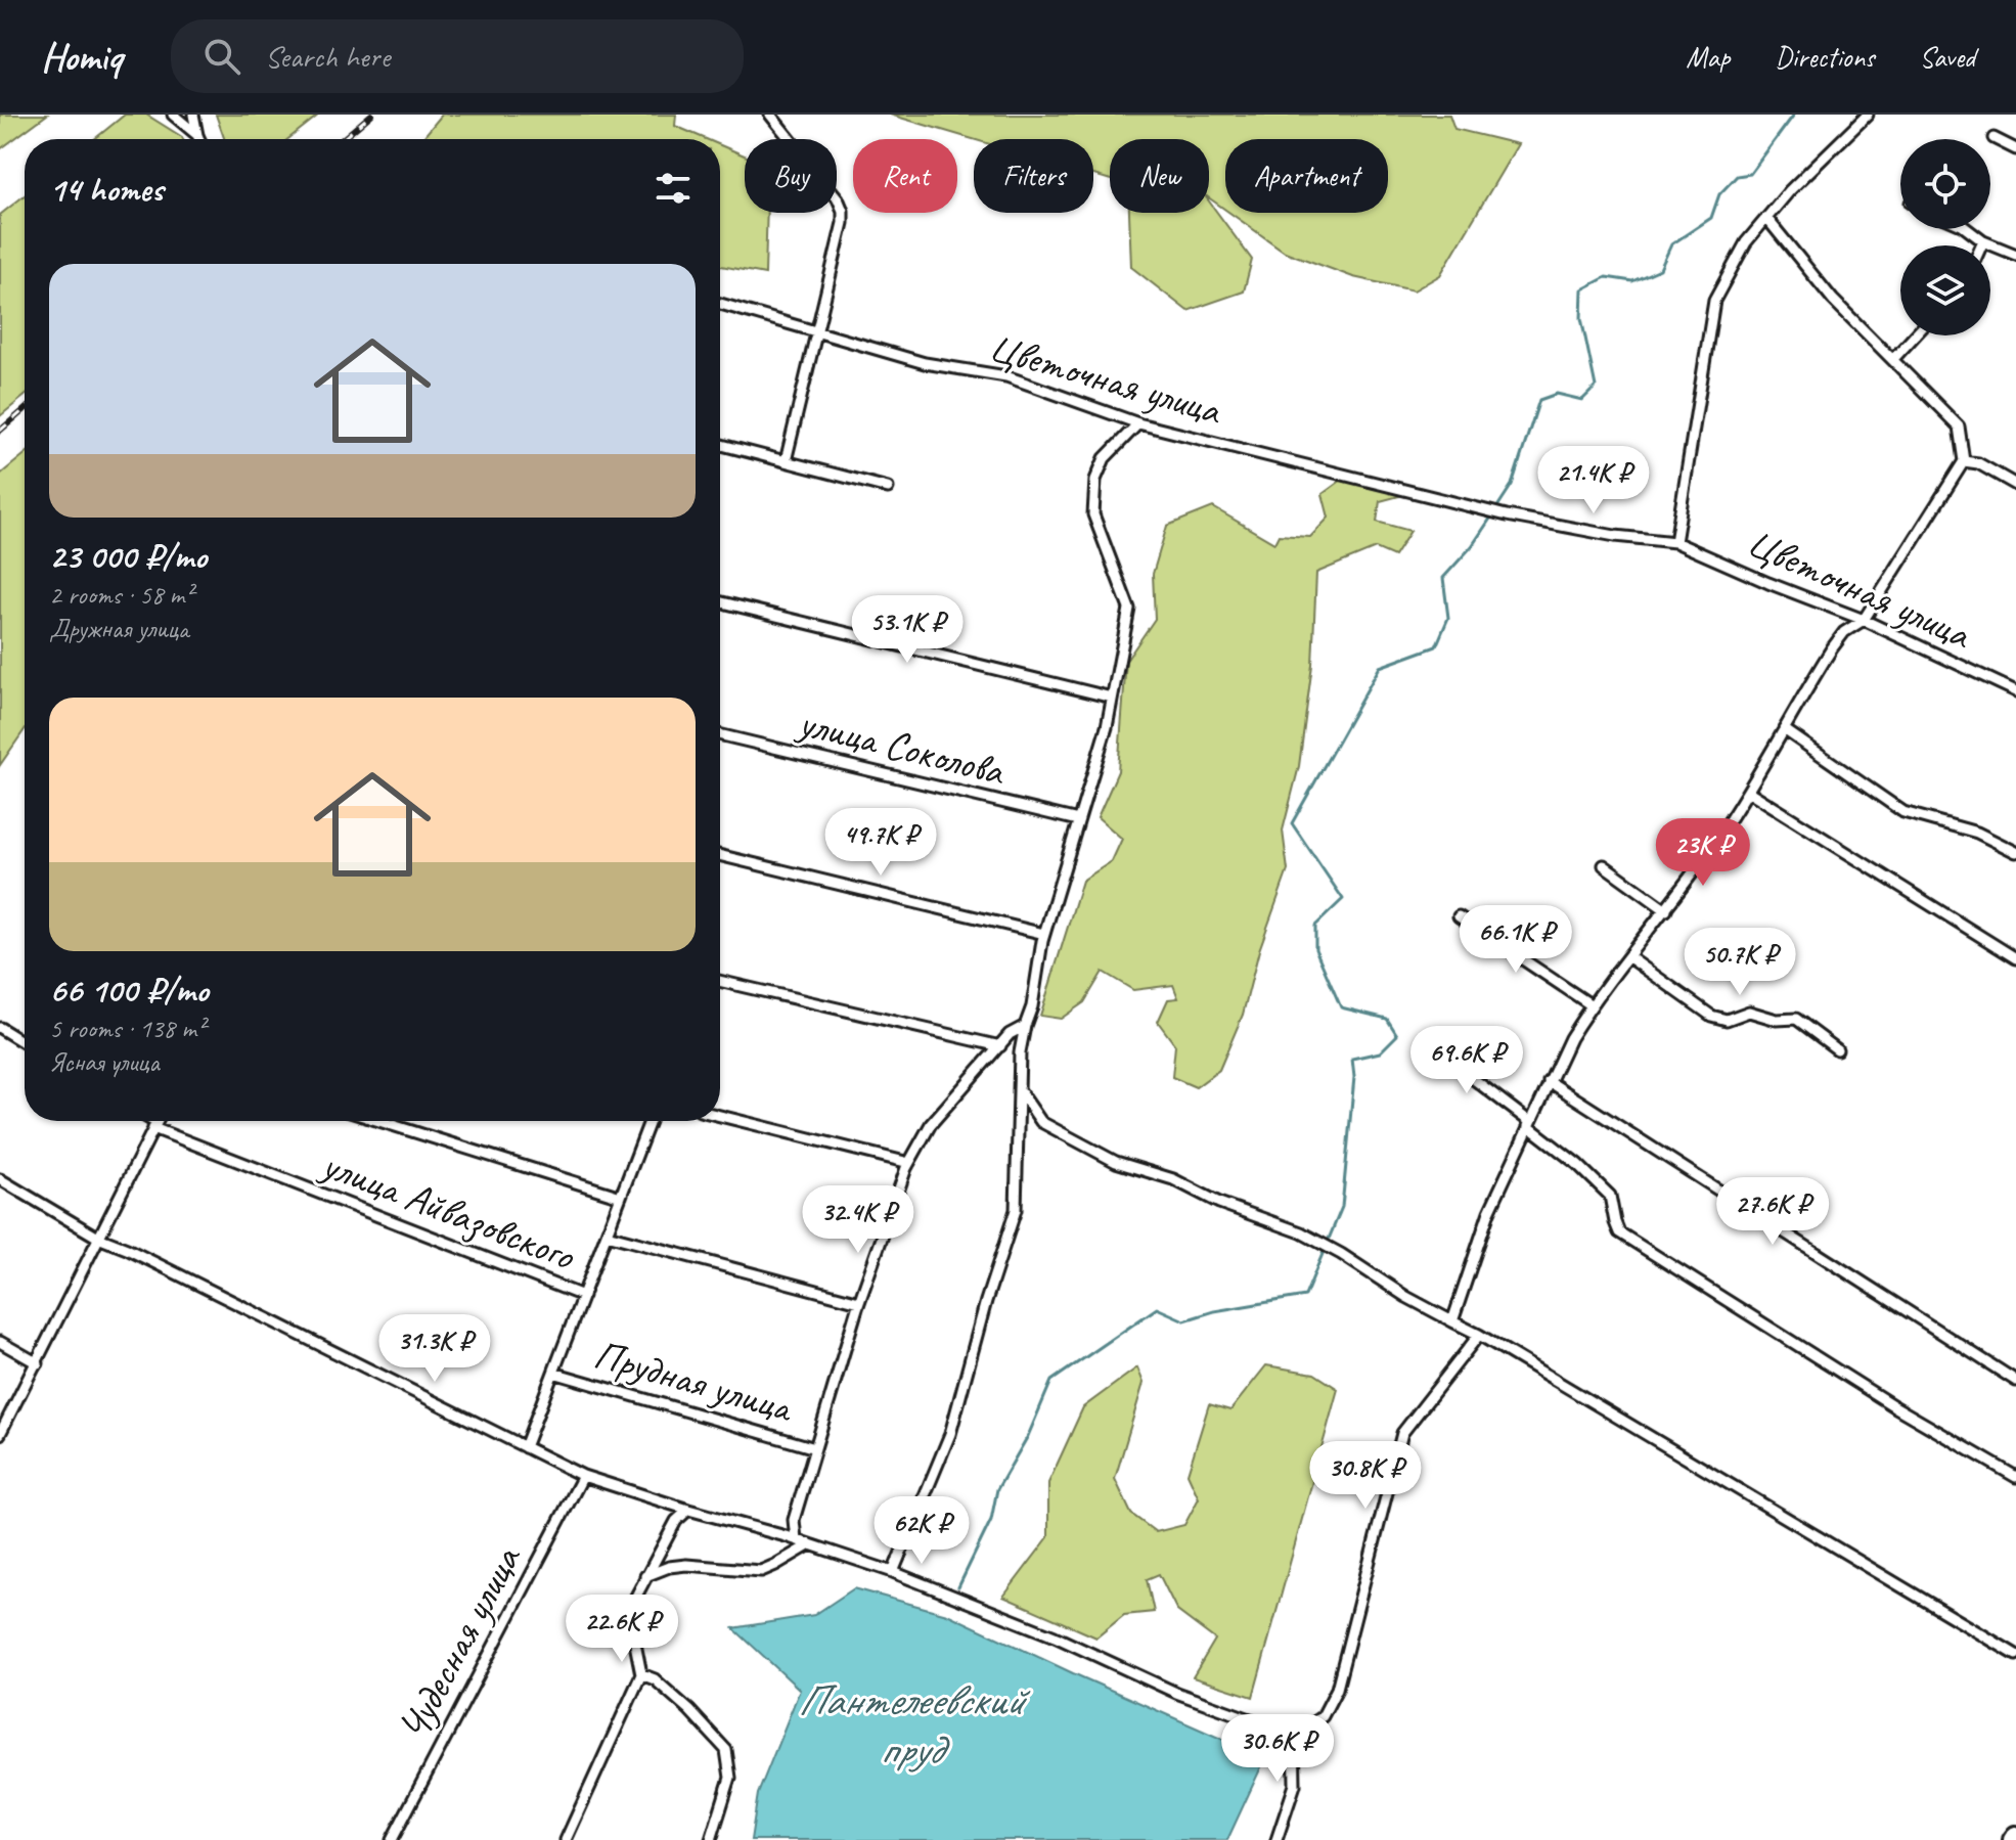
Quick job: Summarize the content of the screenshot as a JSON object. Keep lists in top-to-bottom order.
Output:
{
  "streets": {
    "street": [
      "Цветочная улица",
      "улица Соколова",
      "улица Айвазовского",
      "Прудная улица",
      "Чудесная улица"
    ]
  },
  "water": ["Пантелеевский пруд"],
  "page": {
    "header": "Homiq",
    "search": "Search here",
    "nav": ["Map", "Directions", "Saved"],
    "chip": [
      "Buy",
      "Rent",
      "Filters",
      "New",
      "Apartment"
    ],
    "heading": "14 homes",
    "list": [
      {
        "name": "23 000 ₽/mo",
        "note": "2 rooms · 58 m² · Дружная улица"
      },
      {
        "name": "66 100 ₽/mo",
        "note": "5 rooms · 138 m² · Ясная улица"
      }
    ],
    "price": [
      "21.4K ₽",
      "53.1K ₽",
      "49.7K ₽",
      "23K ₽",
      "66.1K ₽",
      "50.7K ₽",
      "69.6K ₽",
      "27.6K ₽",
      "32.4K ₽",
      "31.3K ₽",
      "30.8K ₽",
      "62K ₽",
      "22.6K ₽",
      "30.6K ₽"
    ]
  }
}
